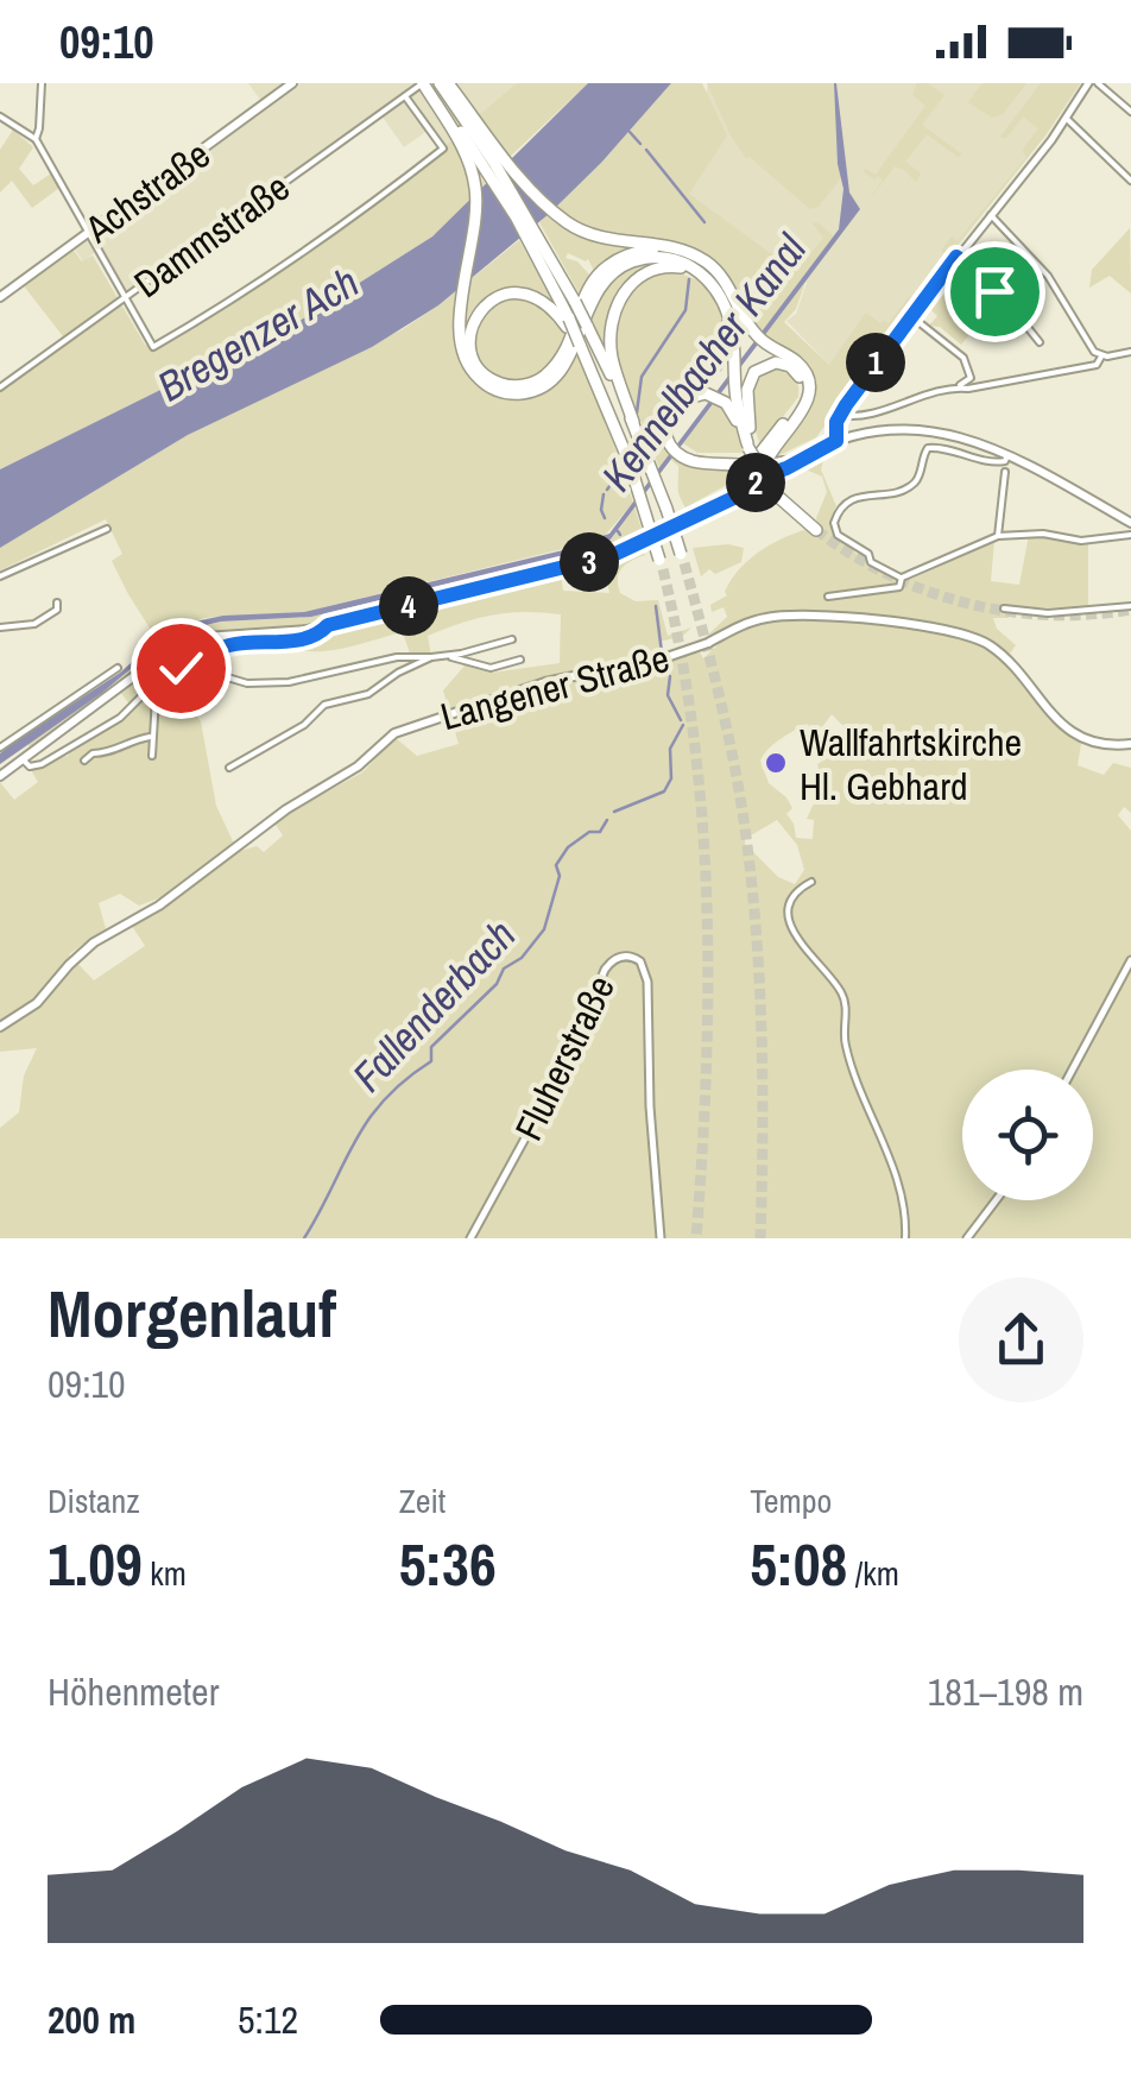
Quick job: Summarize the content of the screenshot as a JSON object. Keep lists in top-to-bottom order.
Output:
{
  "streets": {
    "main road": ["Achstraße", "Langener Straße"],
    "street": ["Dammstraße", "Fluherstraße"]
  },
  "water": ["Bregenzer Ach", "Kennelbacher Kanal", "Fallenderbach"],
  "places": ["Wallfahrtskirche Hl. Gebhard"],
  "page": {
    "status": "09:10",
    "pins": [
      "1",
      "2",
      "3",
      "4"
    ],
    "heading": ["Morgenlauf", "09:10"],
    "stats": [
      ["Distanz", "1.09 km"],
      ["Zeit", "5:36"],
      ["Tempo", "5:08 /km"]
    ],
    "chart": ["Höhenmeter", "181–198 m"],
    "list": [
      {
        "name": "200 m",
        "note": "5:12"
      }
    ]
  }
}
